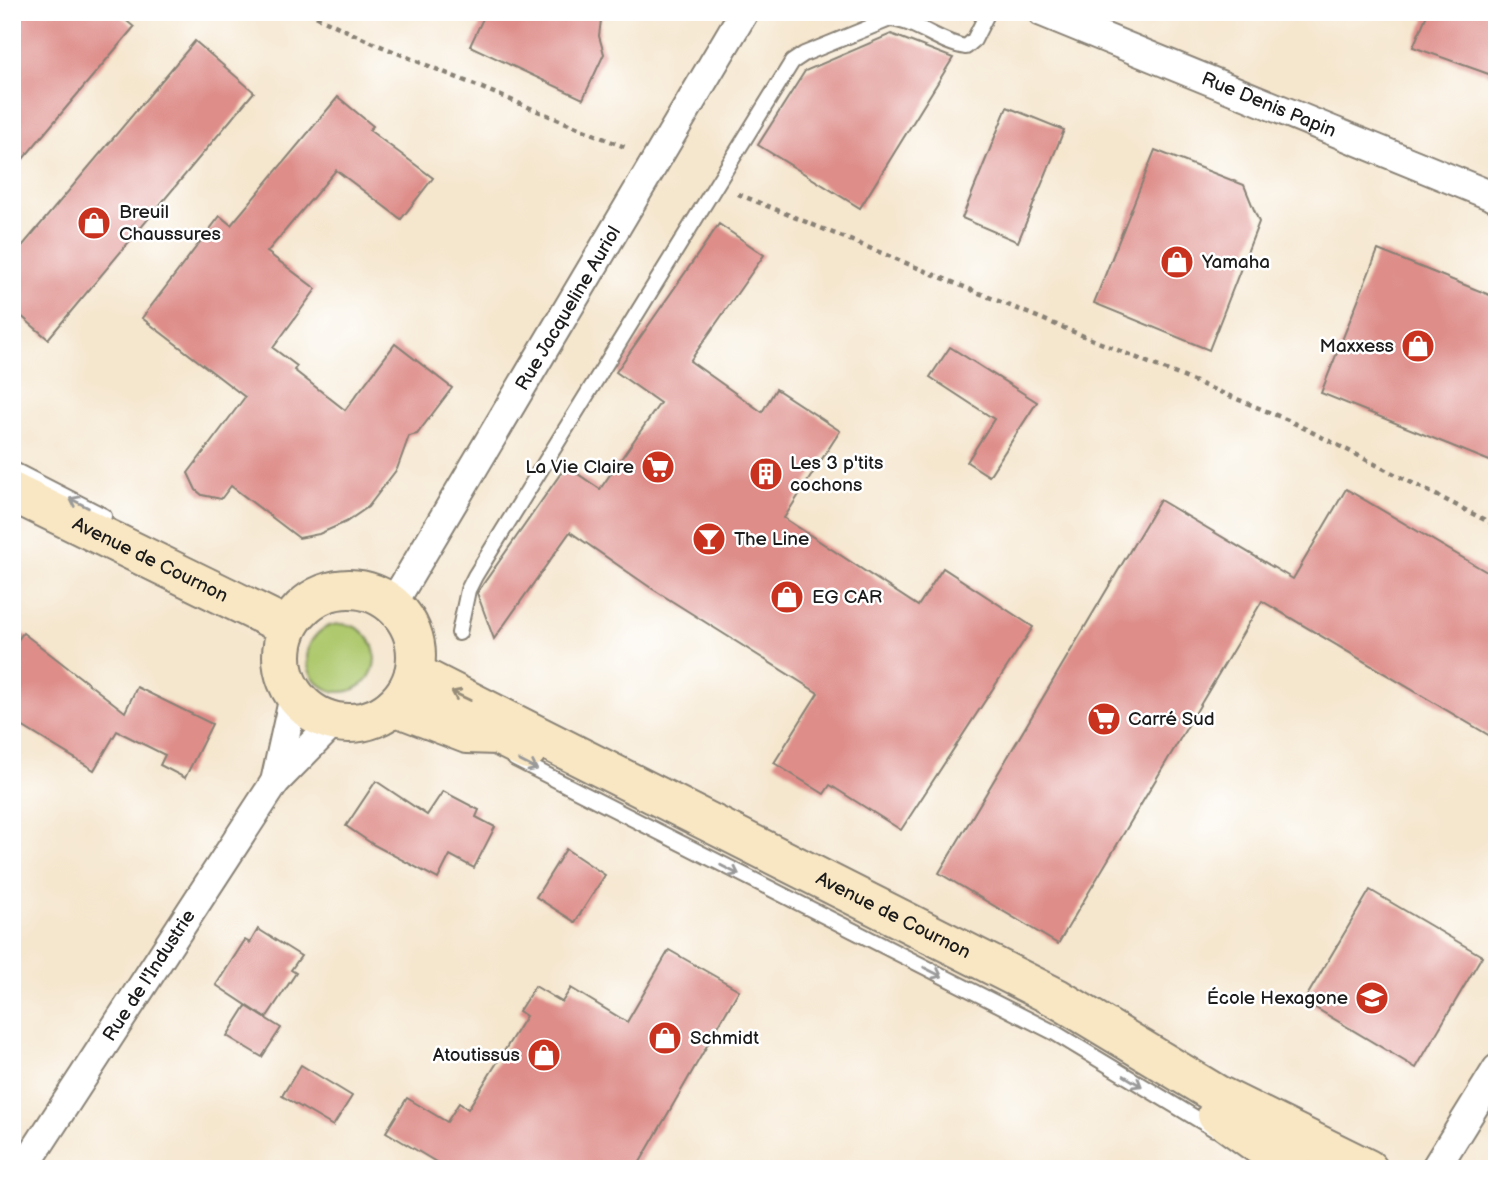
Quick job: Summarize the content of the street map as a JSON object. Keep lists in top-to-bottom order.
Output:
{
  "streets": {
    "main road": ["Avenue de Cournon"],
    "street": ["Rue Denis Papin", "Rue Jacqueline Auriol", "Rue de l'Industrie"]
  },
  "crossings": [
    ["Rue Jacqueline Auriol", "Avenue de Cournon"],
    ["Rue Jacqueline Auriol", "Rue de l'Industrie"],
    ["Avenue de Cournon", "Rue de l'Industrie"]
  ],
  "places": {
    "shop": [
      "Breuil Chaussures",
      "Yamaha",
      "Maxxess",
      "EG CAR",
      "Schmidt",
      "Atoutissus"
    ],
    "supermarket": ["La Vie Claire", "Carré Sud"],
    "building": ["Les 3 p'tits cochons"],
    "bar": ["The Line"],
    "school or university": ["École Hexagone"]
  }
}
